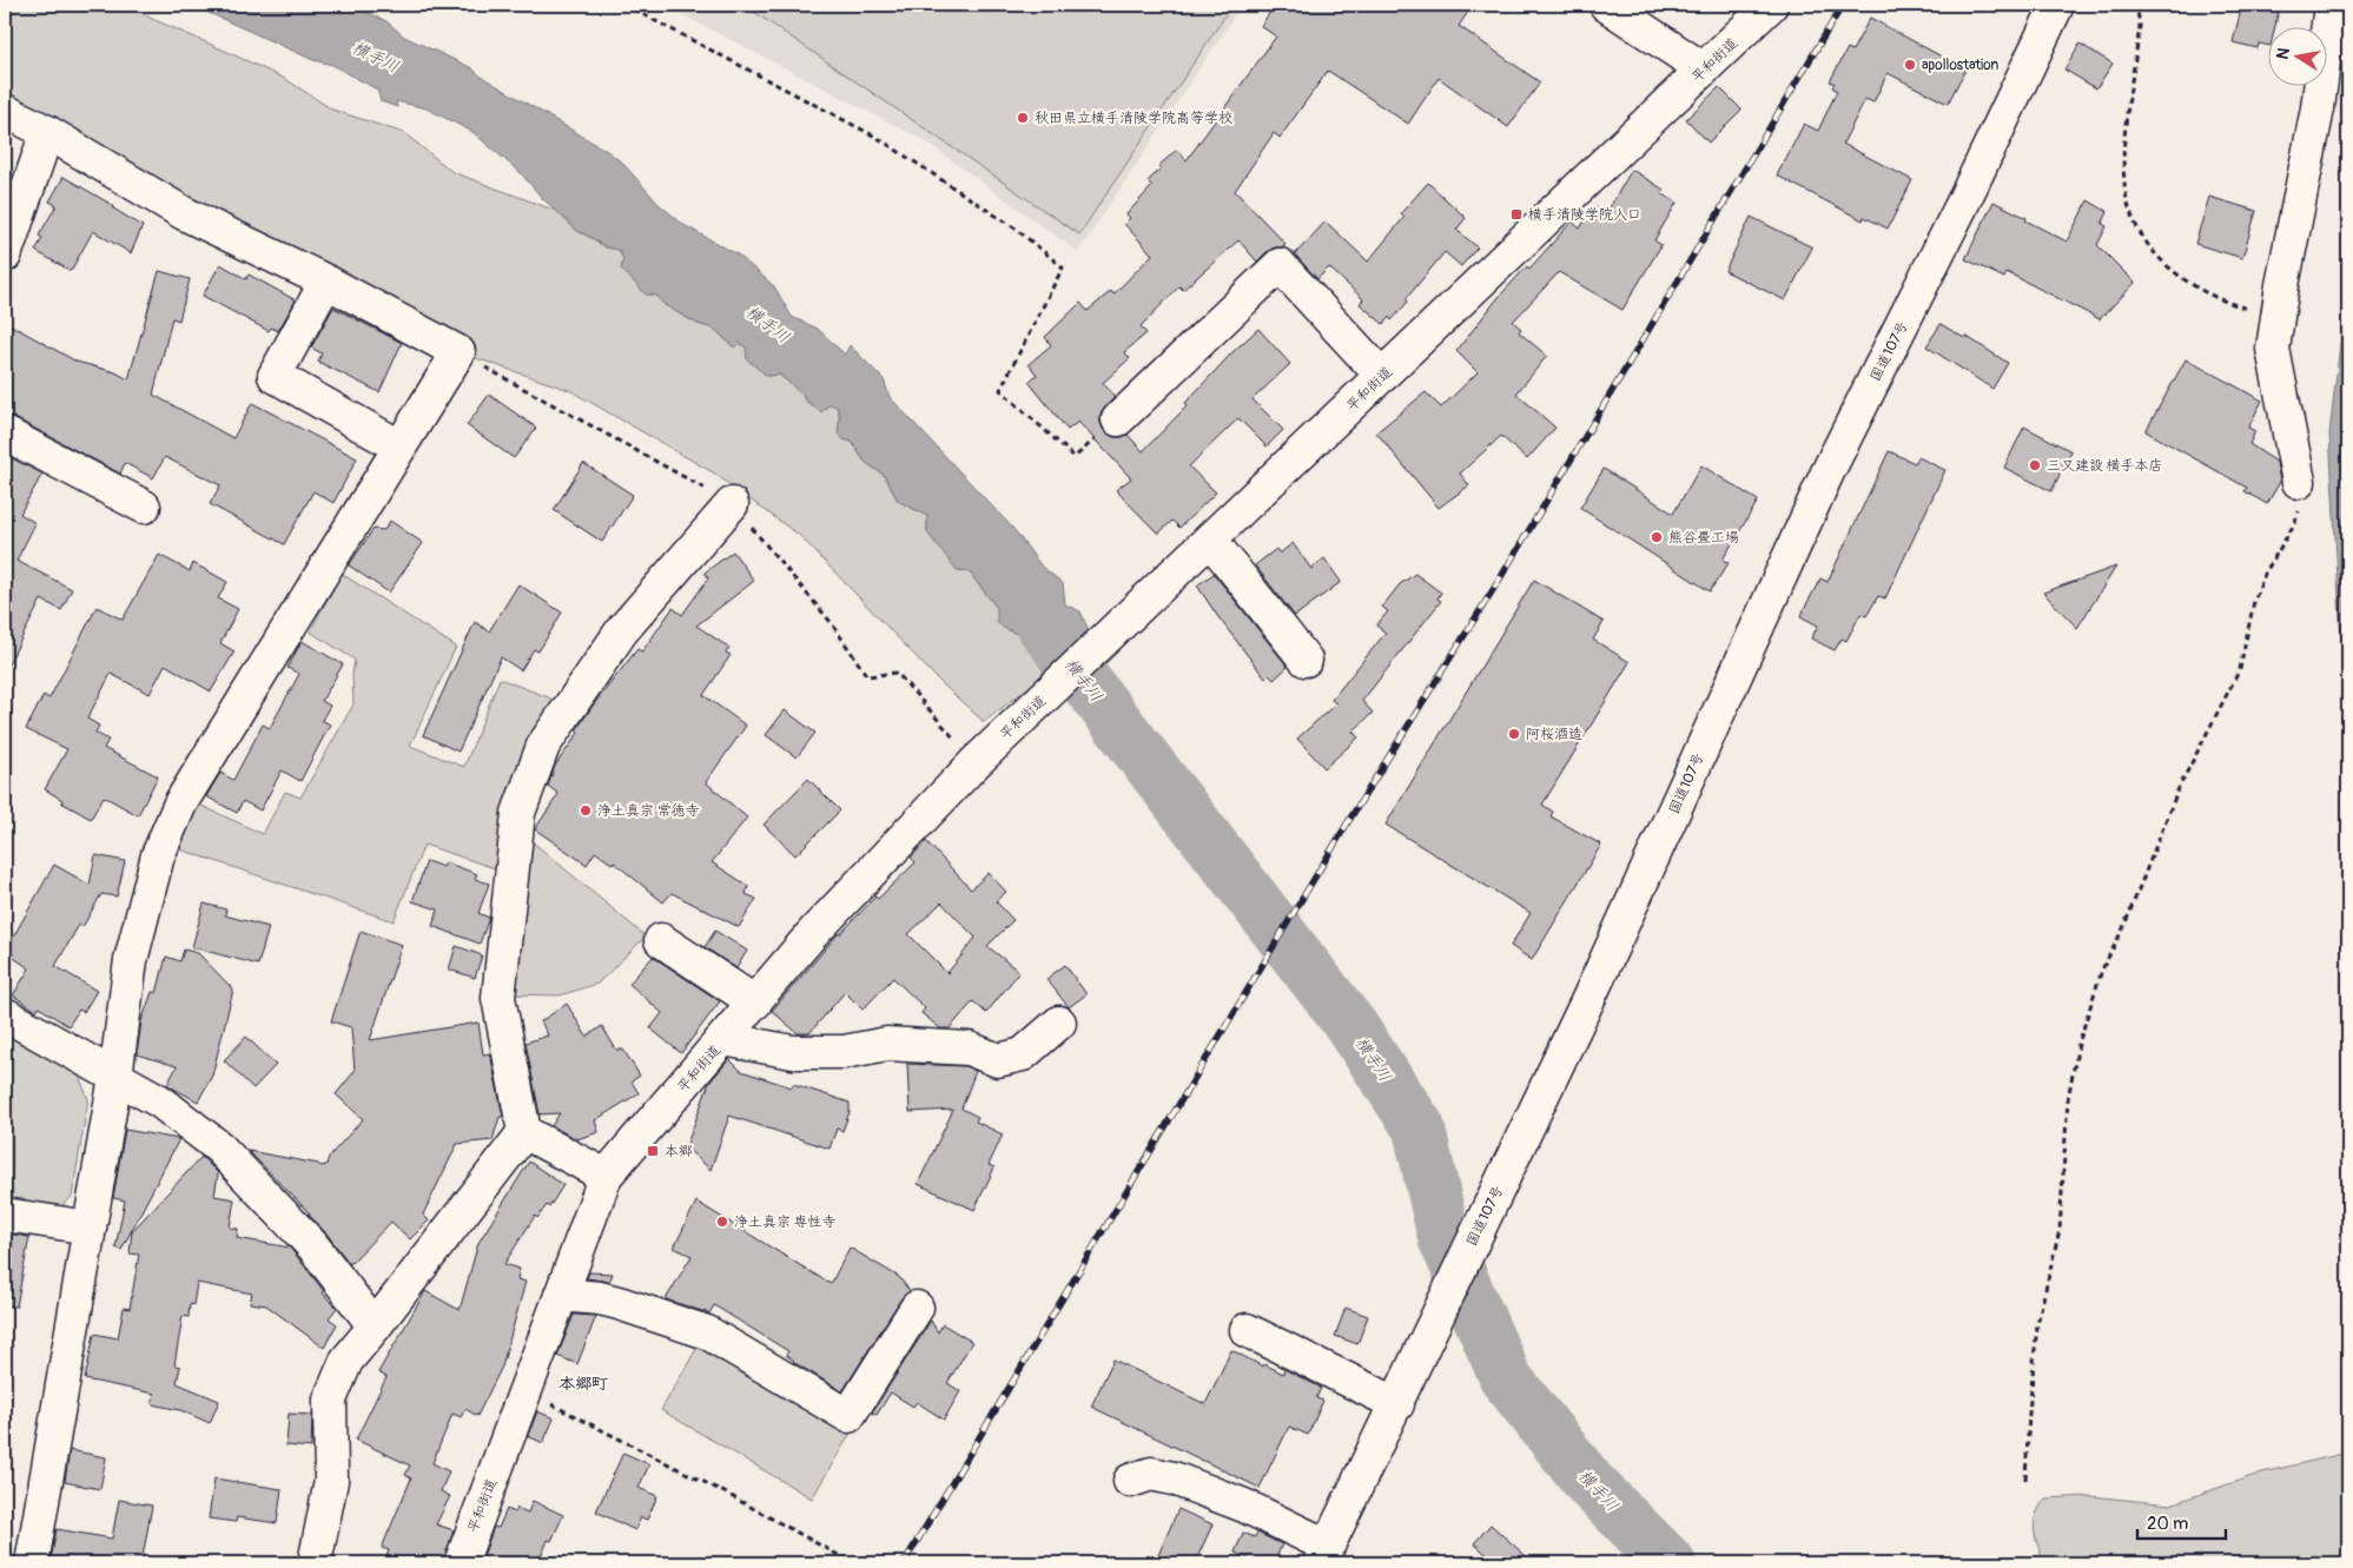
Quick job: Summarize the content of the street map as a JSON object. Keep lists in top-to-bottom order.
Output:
{
  "streets": {
    "main road": ["平和街道", "国道107号"]
  },
  "districts": ["本郷町"],
  "water": ["横手川"],
  "places": {
    "other": [
      "apollostation",
      "秋田県立横手清陵学院高等学校",
      "三又建設 横手本店",
      "熊谷畳工場",
      "阿桜酒造",
      "浄土真宗 常徳寺",
      "浄土真宗 専性寺"
    ],
    "transit": ["横手清陵学院入口", "本郷"]
  },
  "scale_bar": "20 m",
  "north": "left"
}
